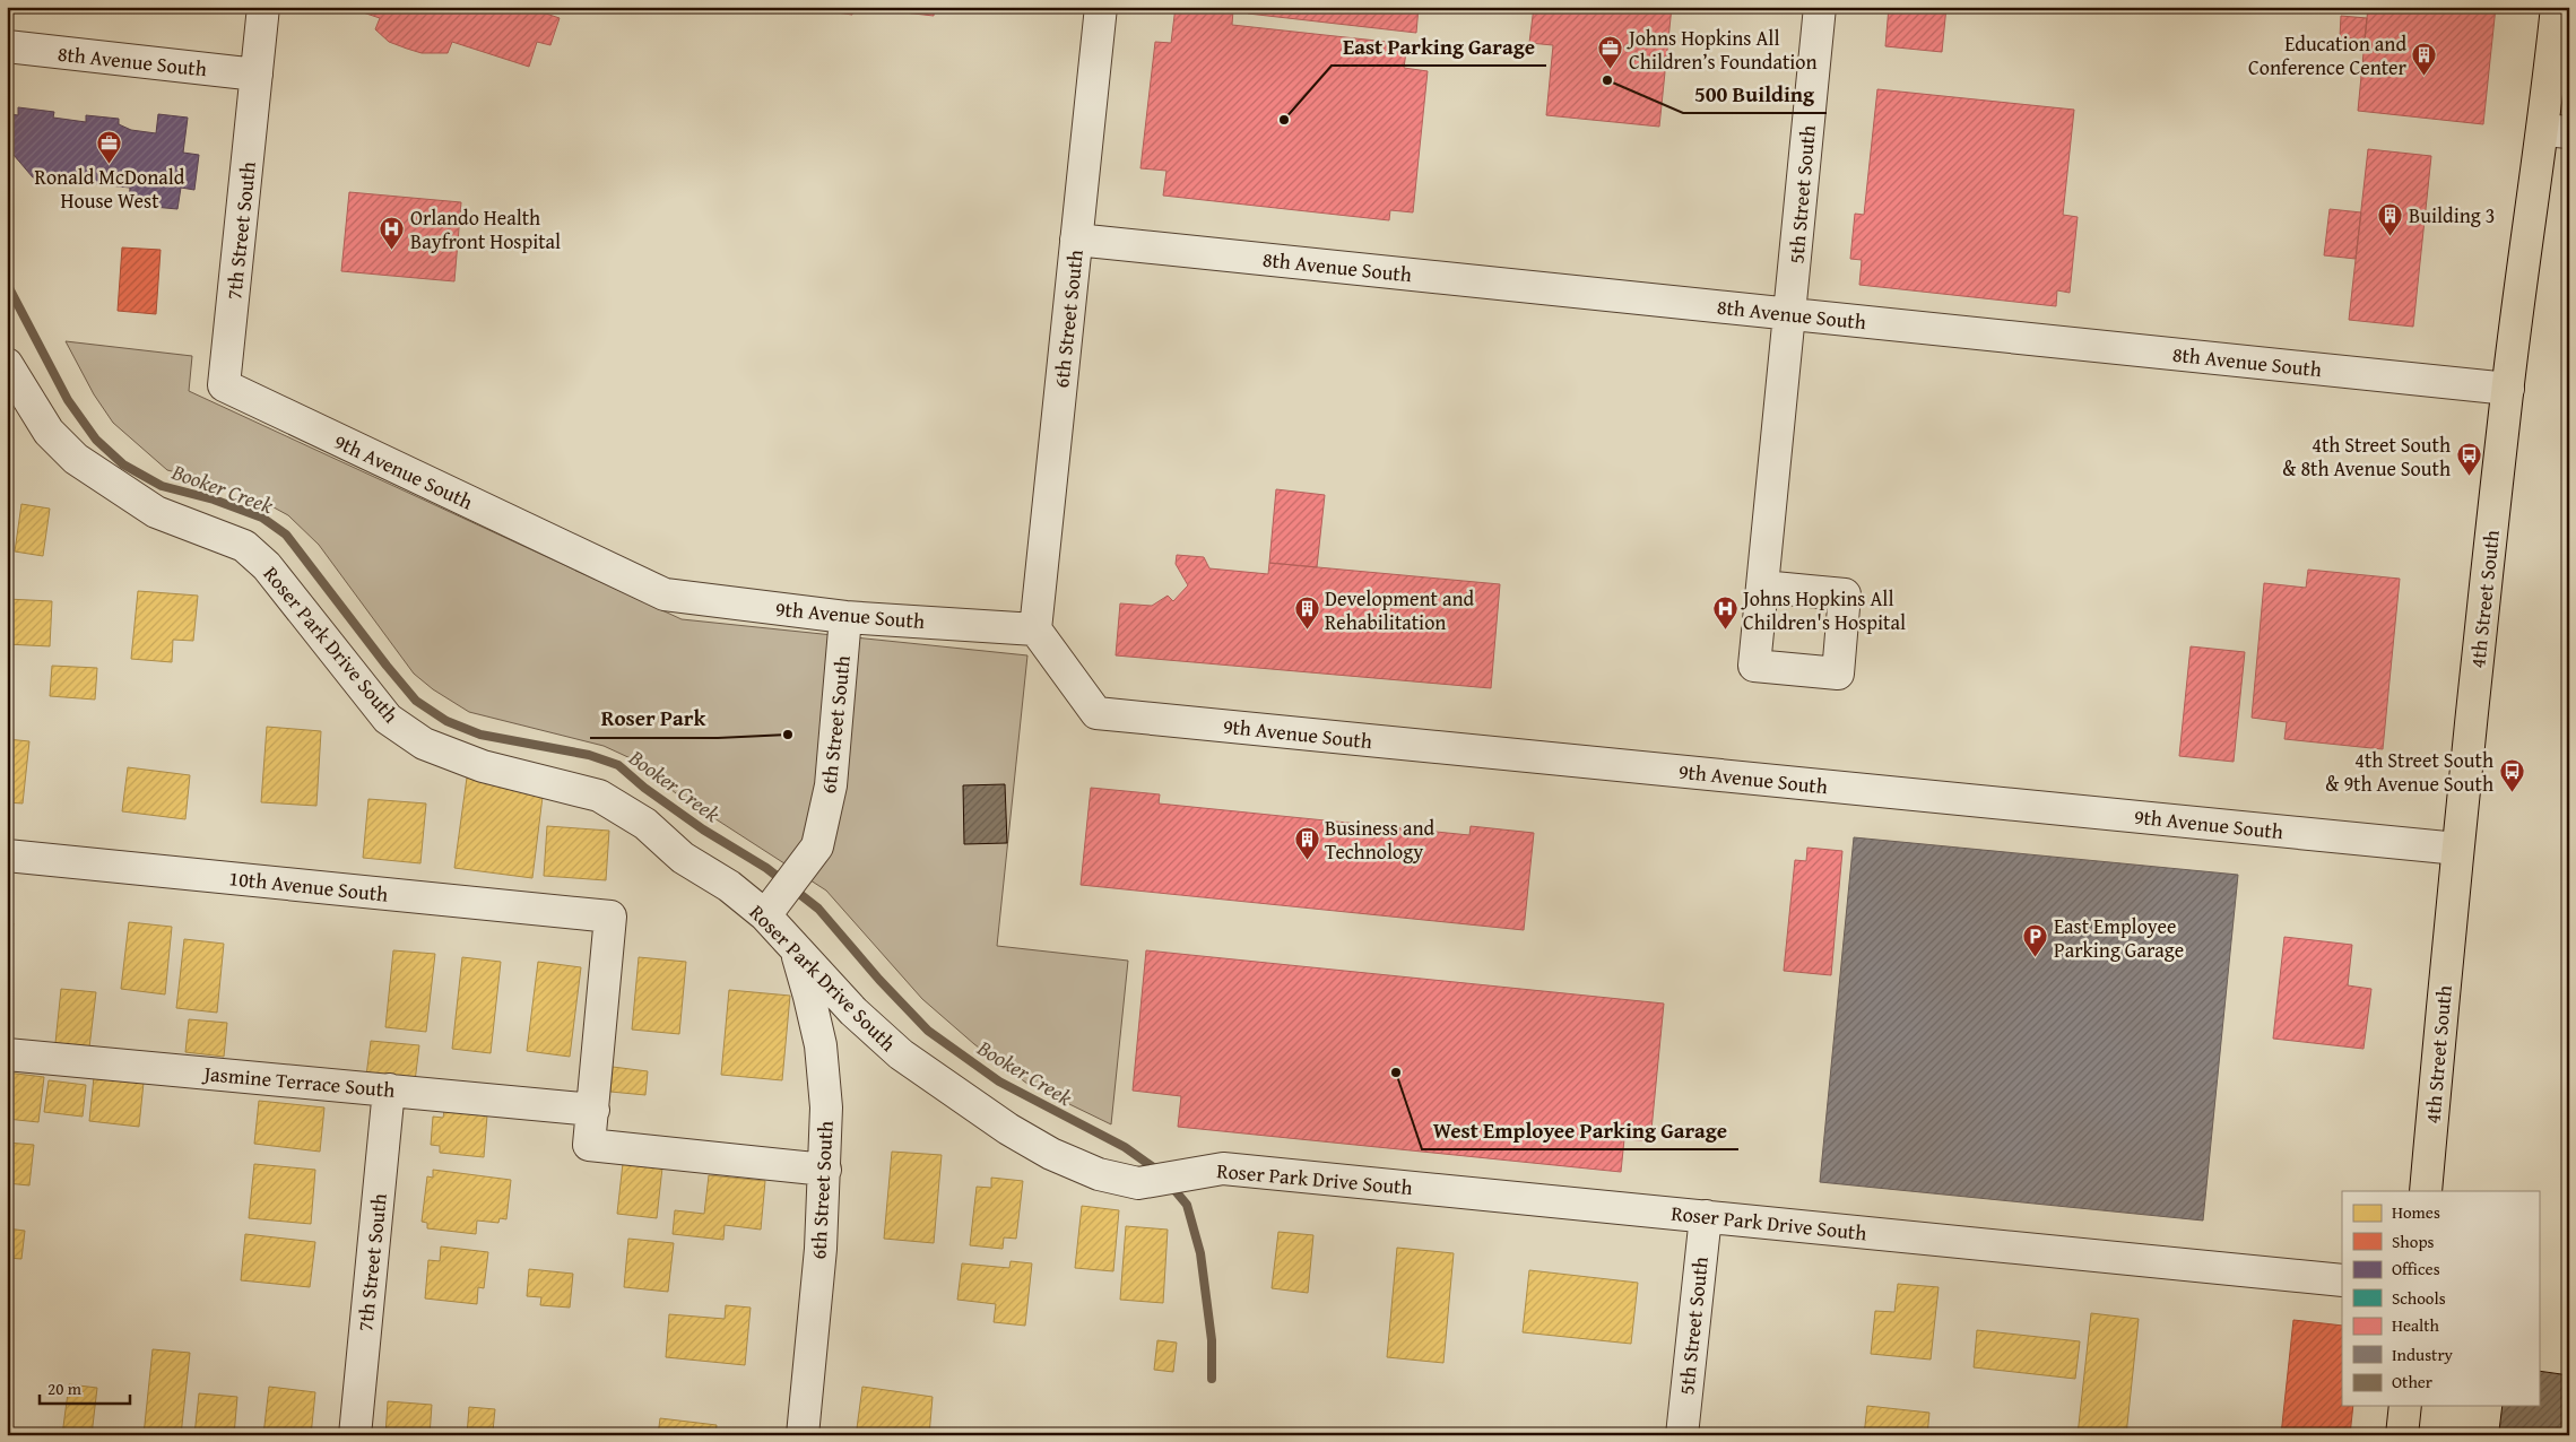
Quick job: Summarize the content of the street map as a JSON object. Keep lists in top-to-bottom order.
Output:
{
  "streets": {
    "main road": ["4th Street South"],
    "street": [
      "8th Avenue South",
      "5th Street South",
      "7th Street South",
      "6th Street South",
      "9th Avenue South",
      "Roser Park Drive South",
      "10th Avenue South",
      "Jasmine Terrace South"
    ]
  },
  "crossings": [
    ["8th Avenue South", "5th Street South"],
    ["8th Avenue South", "7th Street South"],
    ["8th Avenue South", "6th Street South"],
    ["8th Avenue South", "4th Street South"],
    ["5th Street South", "Roser Park Drive South"],
    ["7th Street South", "9th Avenue South"],
    ["7th Street South", "Jasmine Terrace South"],
    ["6th Street South", "9th Avenue South"],
    ["6th Street South", "Roser Park Drive South"],
    ["9th Avenue South", "4th Street South"],
    ["10th Avenue South", "Jasmine Terrace South"]
  ],
  "water": ["Booker Creek"],
  "places": {
    "office": ["Johns Hopkins All Children’s Foundation", "Ronald McDonald House West"],
    "building": [
      "Education and Conference Center",
      "Building 3",
      "Development and Rehabilitation",
      "Business and Technology"
    ],
    "other": [
      "500 Building",
      "East Parking Garage",
      "Roser Park",
      "West Employee Parking Garage"
    ],
    "hospital": ["Orlando Health Bayfront Hospital", "Johns Hopkins All Children's Hospital"],
    "bus stop": ["4th Street South & 8th Avenue South", "4th Street South & 9th Avenue South"],
    "parking": ["East Employee Parking Garage"]
  },
  "legend": [
    "Homes",
    "Shops",
    "Offices",
    "Schools",
    "Health",
    "Industry",
    "Other"
  ],
  "scale_bar": "20 m"
}
